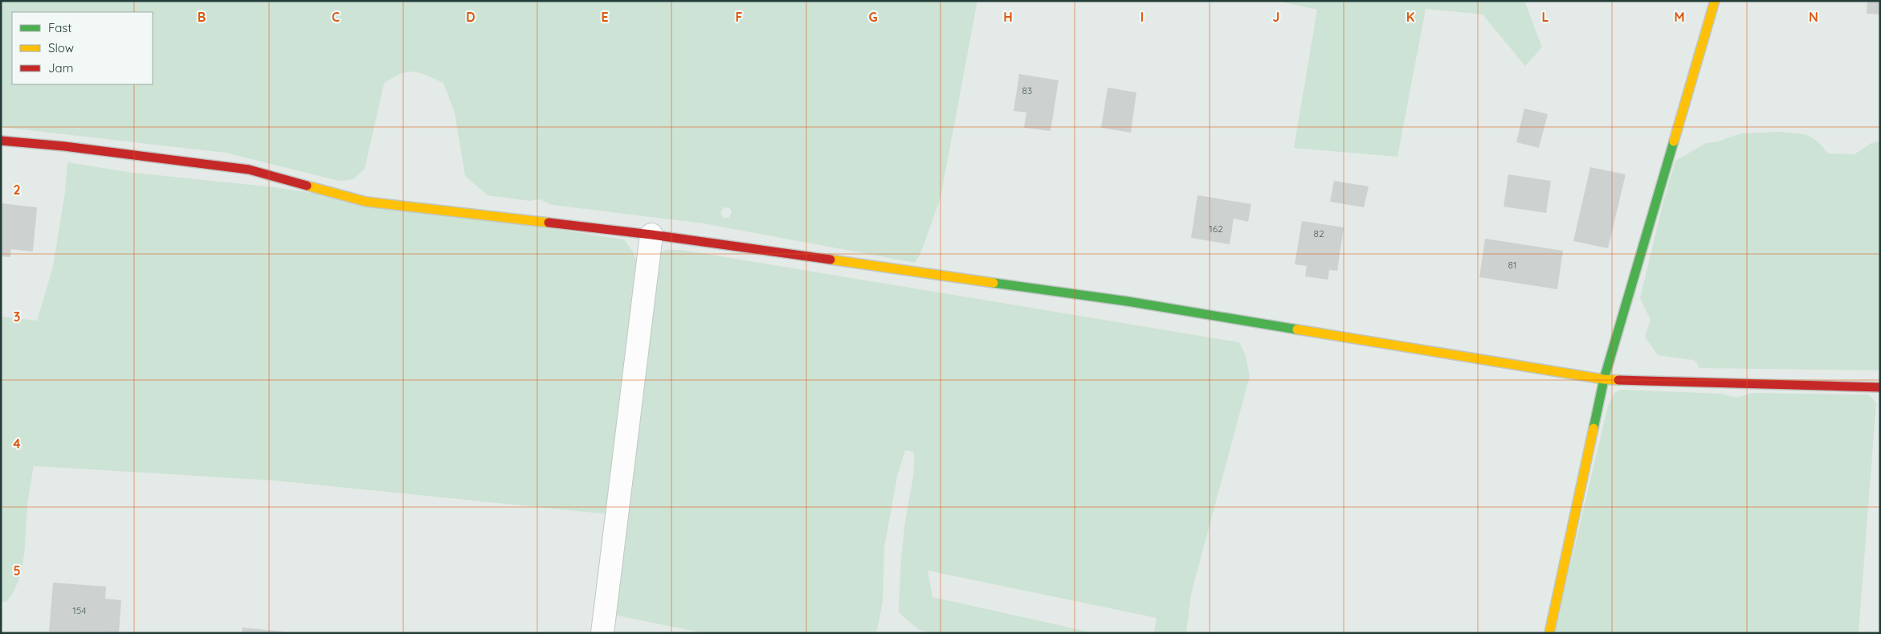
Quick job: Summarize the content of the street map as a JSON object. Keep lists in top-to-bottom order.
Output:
{
  "house_numbers": [
    "83",
    "162",
    "82",
    "81",
    "154"
  ],
  "legend": ["Fast", "Slow", "Jam"],
  "grid": {
    "columns": [
      "B",
      "C",
      "D",
      "E",
      "F",
      "G",
      "H",
      "I",
      "J",
      "K",
      "L",
      "M",
      "N"
    ],
    "rows": [
      "2",
      "3",
      "4",
      "5"
    ]
  }
}
